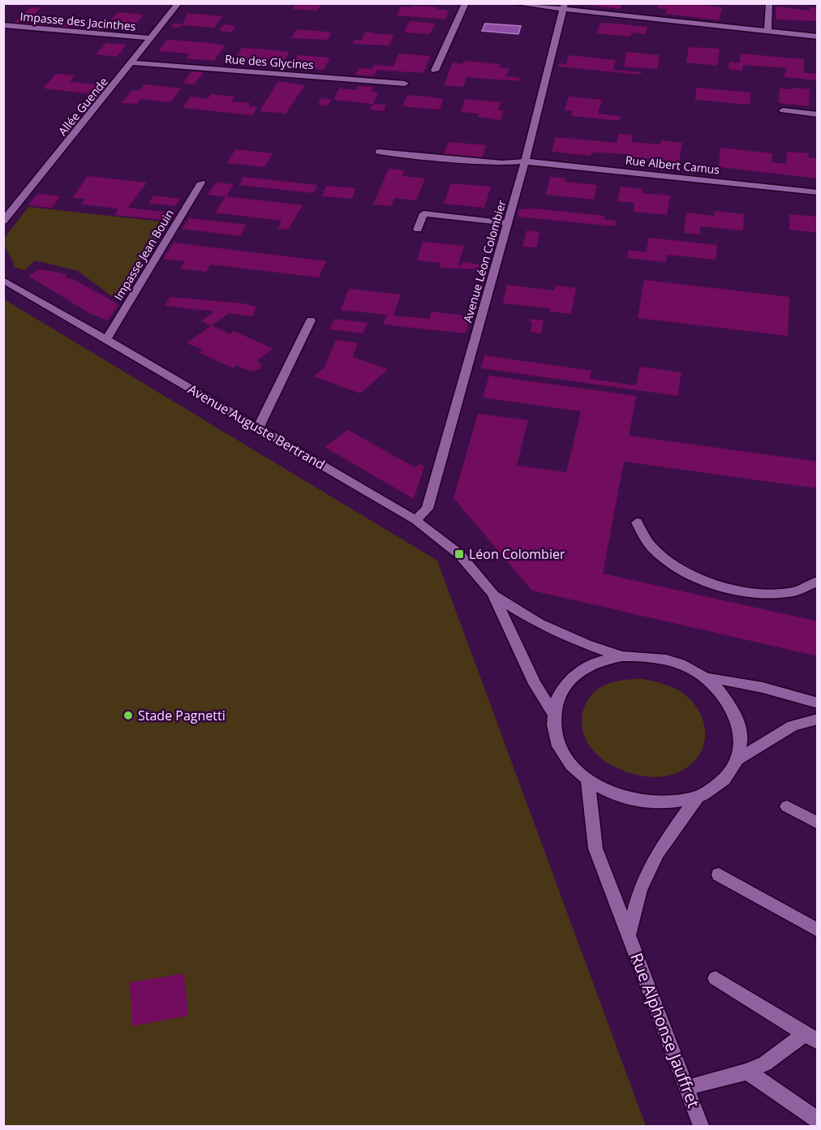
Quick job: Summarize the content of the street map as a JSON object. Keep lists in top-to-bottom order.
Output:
{
  "streets": {
    "street": [
      "Impasse des Jacinthes",
      "Rue des Glycines",
      "Allée Guende",
      "Rue Albert Camus",
      "Impasse Jean Bouin",
      "Avenue Léon Colombier",
      "Avenue Auguste Bertrand",
      "Rue Alphonse Jauffret"
    ]
  },
  "crossings": [
    ["Impasse des Jacinthes", "Allée Guende"],
    ["Rue des Glycines", "Allée Guende"],
    ["Rue Albert Camus", "Avenue Léon Colombier"],
    ["Impasse Jean Bouin", "Avenue Auguste Bertrand"],
    ["Avenue Léon Colombier", "Avenue Auguste Bertrand"],
    ["Avenue Auguste Bertrand", "Rue Alphonse Jauffret"]
  ],
  "places": {
    "transit": ["Léon Colombier"],
    "other": ["Stade Pagnetti"]
  }
}
